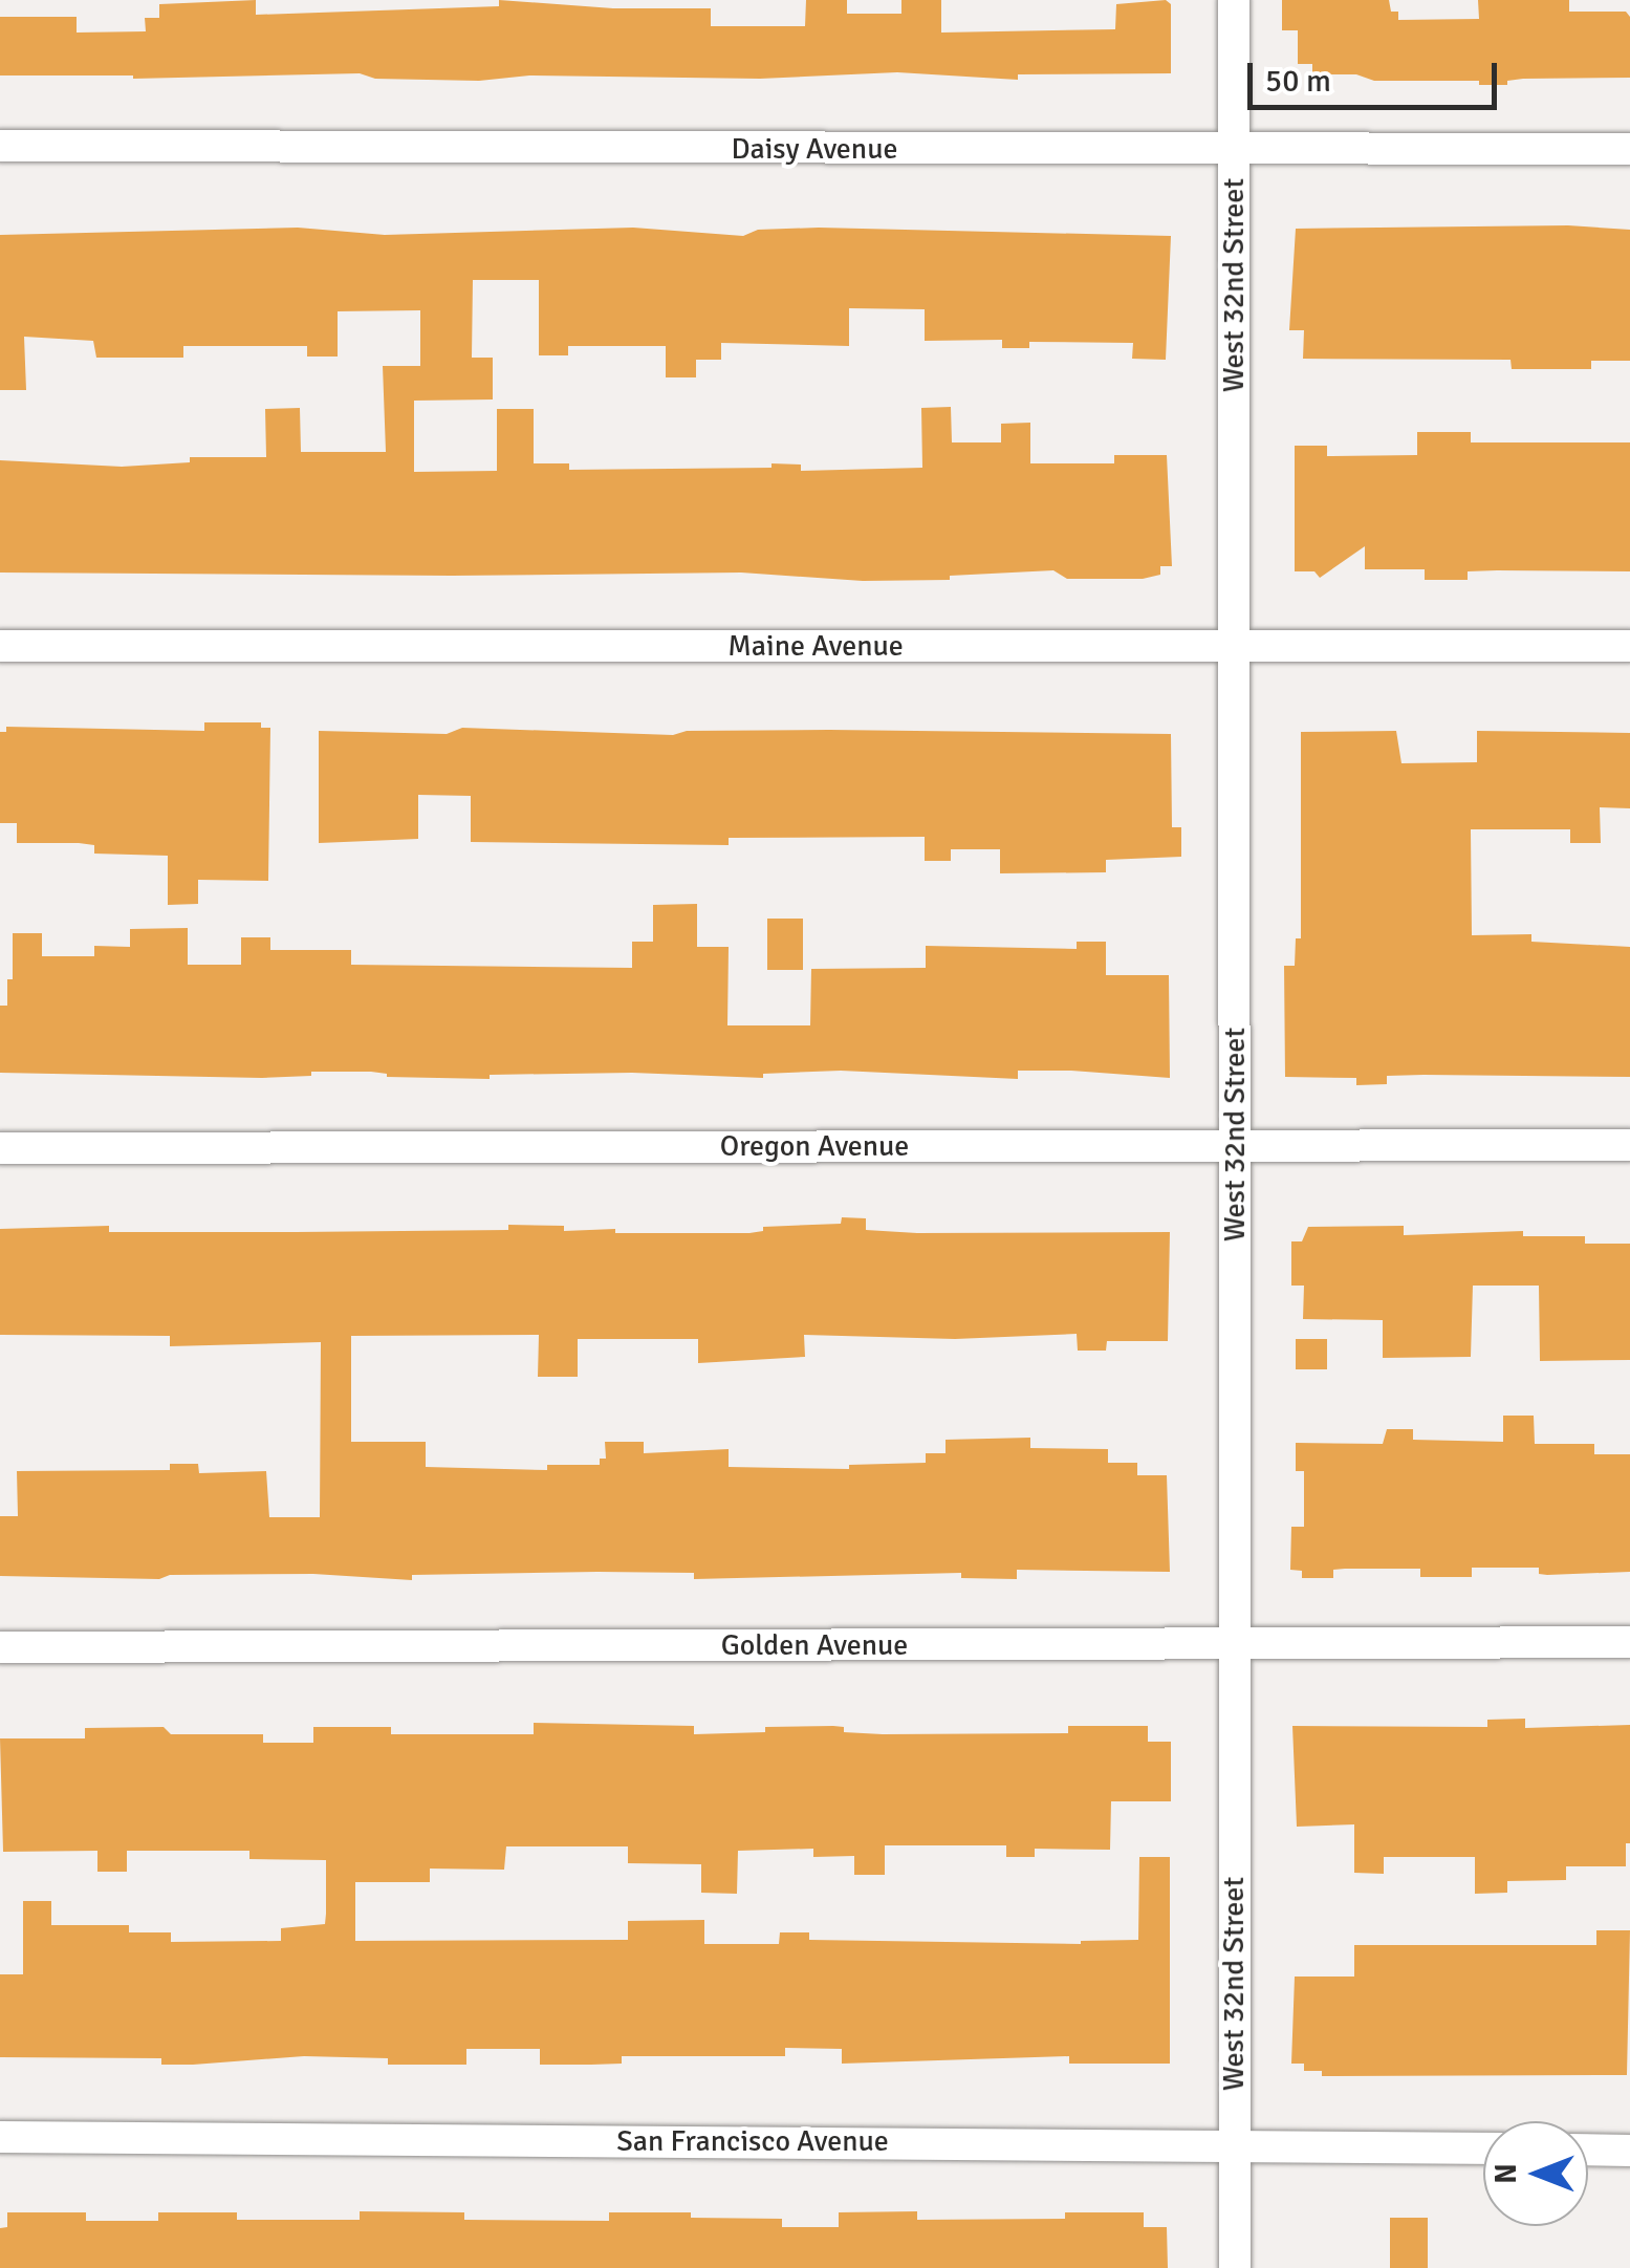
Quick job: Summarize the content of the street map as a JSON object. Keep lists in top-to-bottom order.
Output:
{
  "streets": {
    "street": [
      "Daisy Avenue",
      "West 32nd Street",
      "Maine Avenue",
      "Oregon Avenue",
      "Golden Avenue",
      "San Francisco Avenue"
    ]
  },
  "crossings": [
    ["Daisy Avenue", "West 32nd Street"],
    ["West 32nd Street", "Maine Avenue"],
    ["West 32nd Street", "Oregon Avenue"],
    ["West 32nd Street", "Golden Avenue"],
    ["West 32nd Street", "San Francisco Avenue"]
  ],
  "scale_bar": "50 m",
  "north": "left"
}
